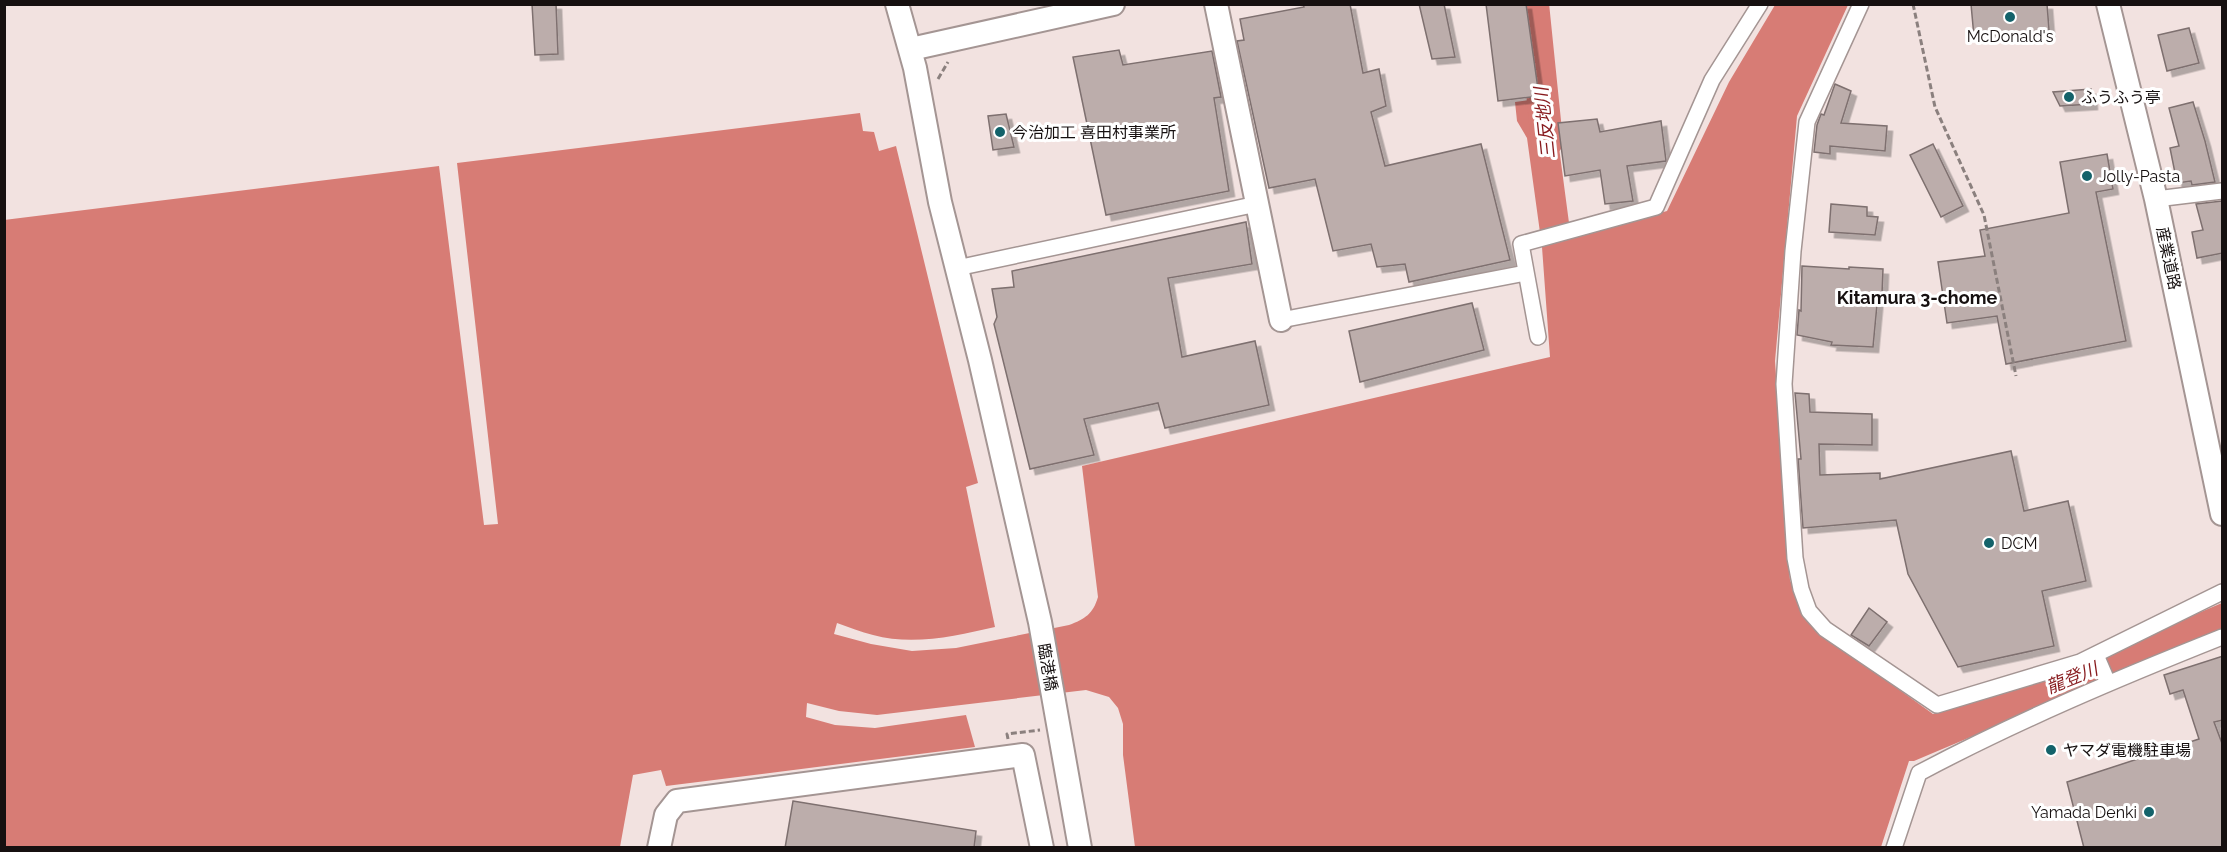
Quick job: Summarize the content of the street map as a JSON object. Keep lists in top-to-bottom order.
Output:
{
  "streets": {
    "street": ["産業道路", "臨港橋"]
  },
  "districts": ["Kitamura 3-chome"],
  "water": ["三反地川", "龍登川"],
  "places": [
    "McDonald's",
    "ふうふう亭",
    "今治加工 喜田村事業所",
    "Jolly-Pasta",
    "DCM",
    "ヤマダ電機駐車場",
    "Yamada Denki"
  ]
}
